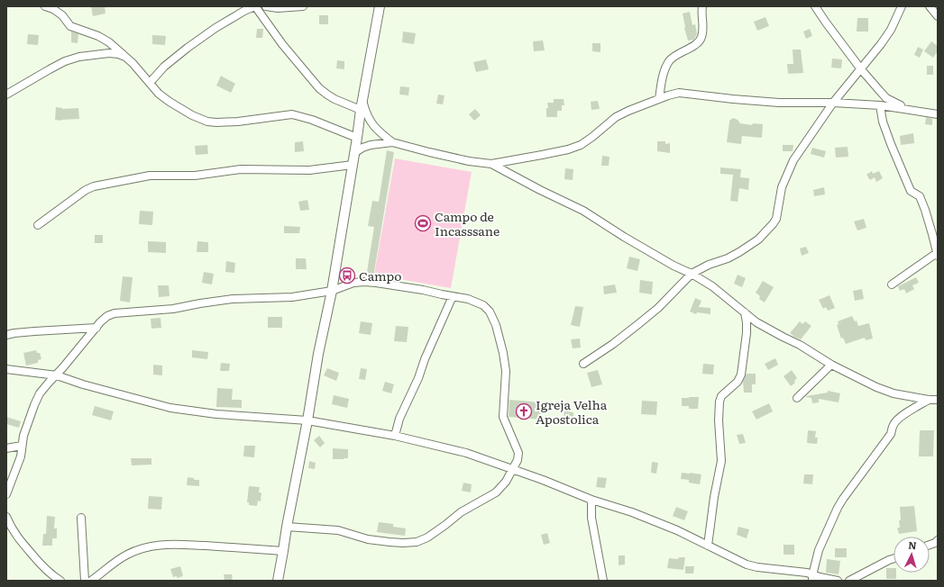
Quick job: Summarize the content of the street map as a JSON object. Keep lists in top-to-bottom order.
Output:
{
  "places": {
    "sports": ["Campo de Incasssane"],
    "bus stop": ["Campo"],
    "church": ["Igreja Velha Apostolica"]
  },
  "north": "top"
}
